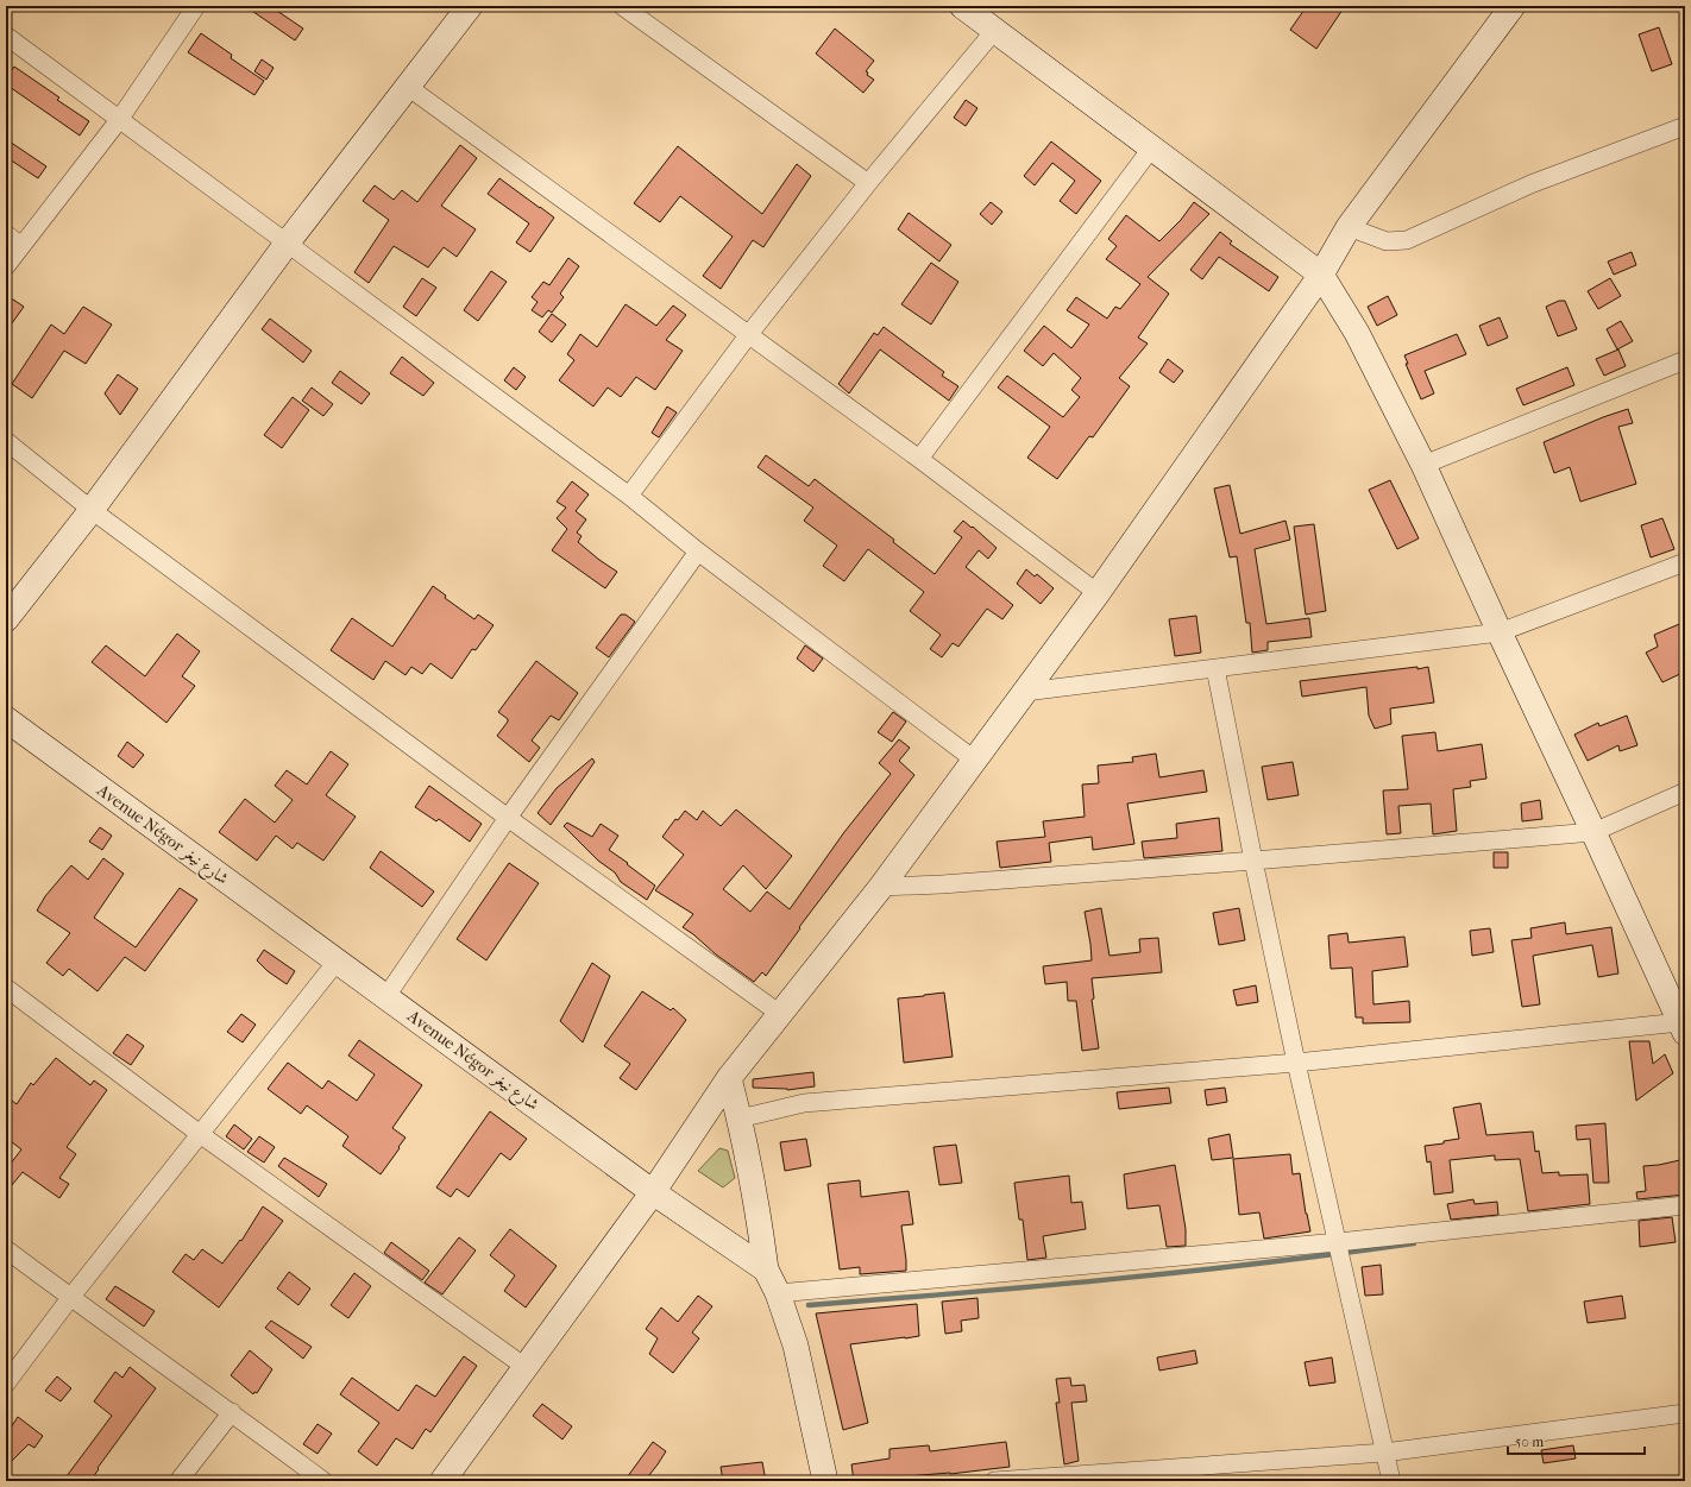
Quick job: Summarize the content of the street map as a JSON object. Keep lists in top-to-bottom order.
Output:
{
  "streets": {
    "street": ["Avenue Négor شارع نيغر"]
  },
  "scale_bar": "50 m"
}
